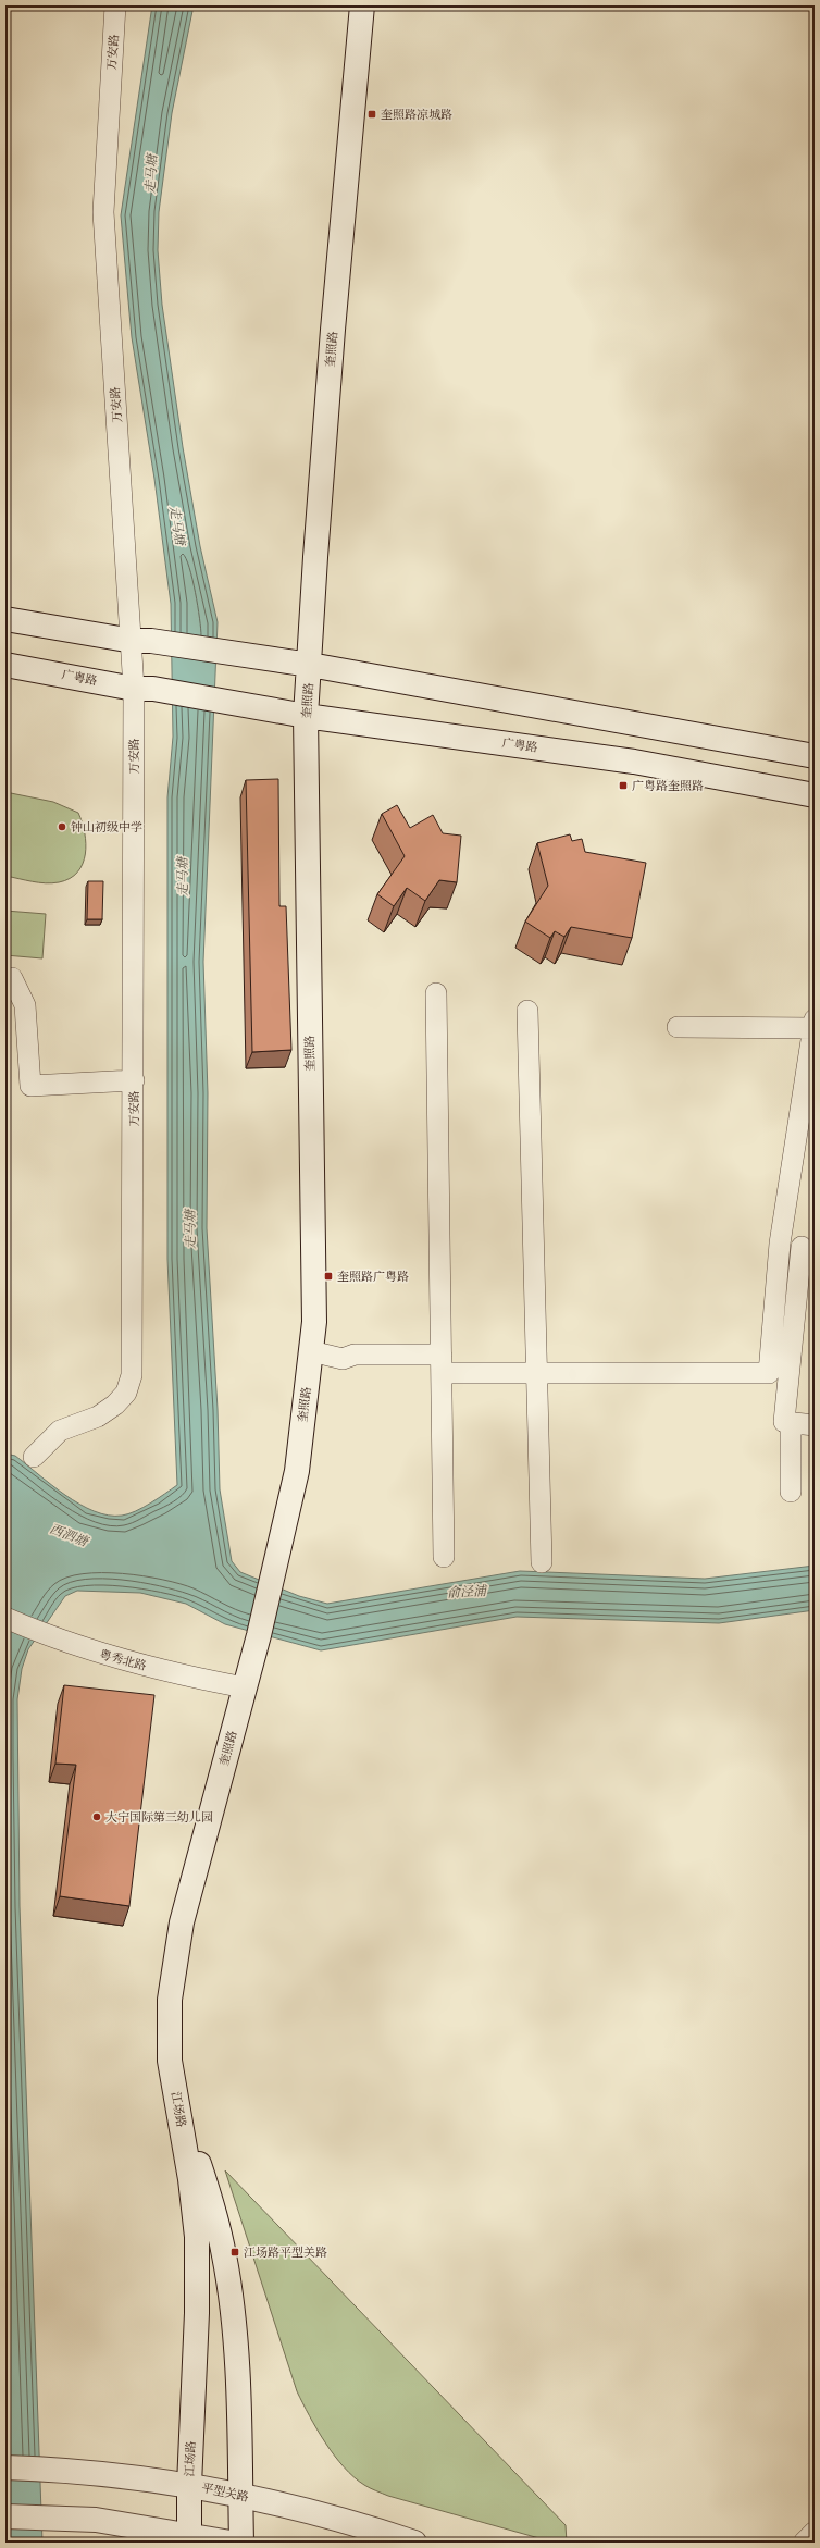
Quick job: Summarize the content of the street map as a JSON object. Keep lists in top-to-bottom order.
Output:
{
  "streets": {
    "main road": [
      "奎照路",
      "广粤路",
      "江场路",
      "平型关路"
    ],
    "street": ["万安路", "粤秀北路"]
  },
  "crossings": [
    ["万安路", "广粤路"],
    ["奎照路", "广粤路"],
    ["奎照路", "粤秀北路"],
    ["奎照路", "江场路"],
    ["江场路", "平型关路"]
  ],
  "water": ["走马塘", "西泗塘", "俞泾浦"],
  "places": {
    "transit": [
      "奎照路凉城路",
      "广粤路奎照路",
      "奎照路广粤路",
      "江场路平型关路"
    ],
    "other": ["钟山初级中学", "大宁国际第三幼儿园"]
  }
}
